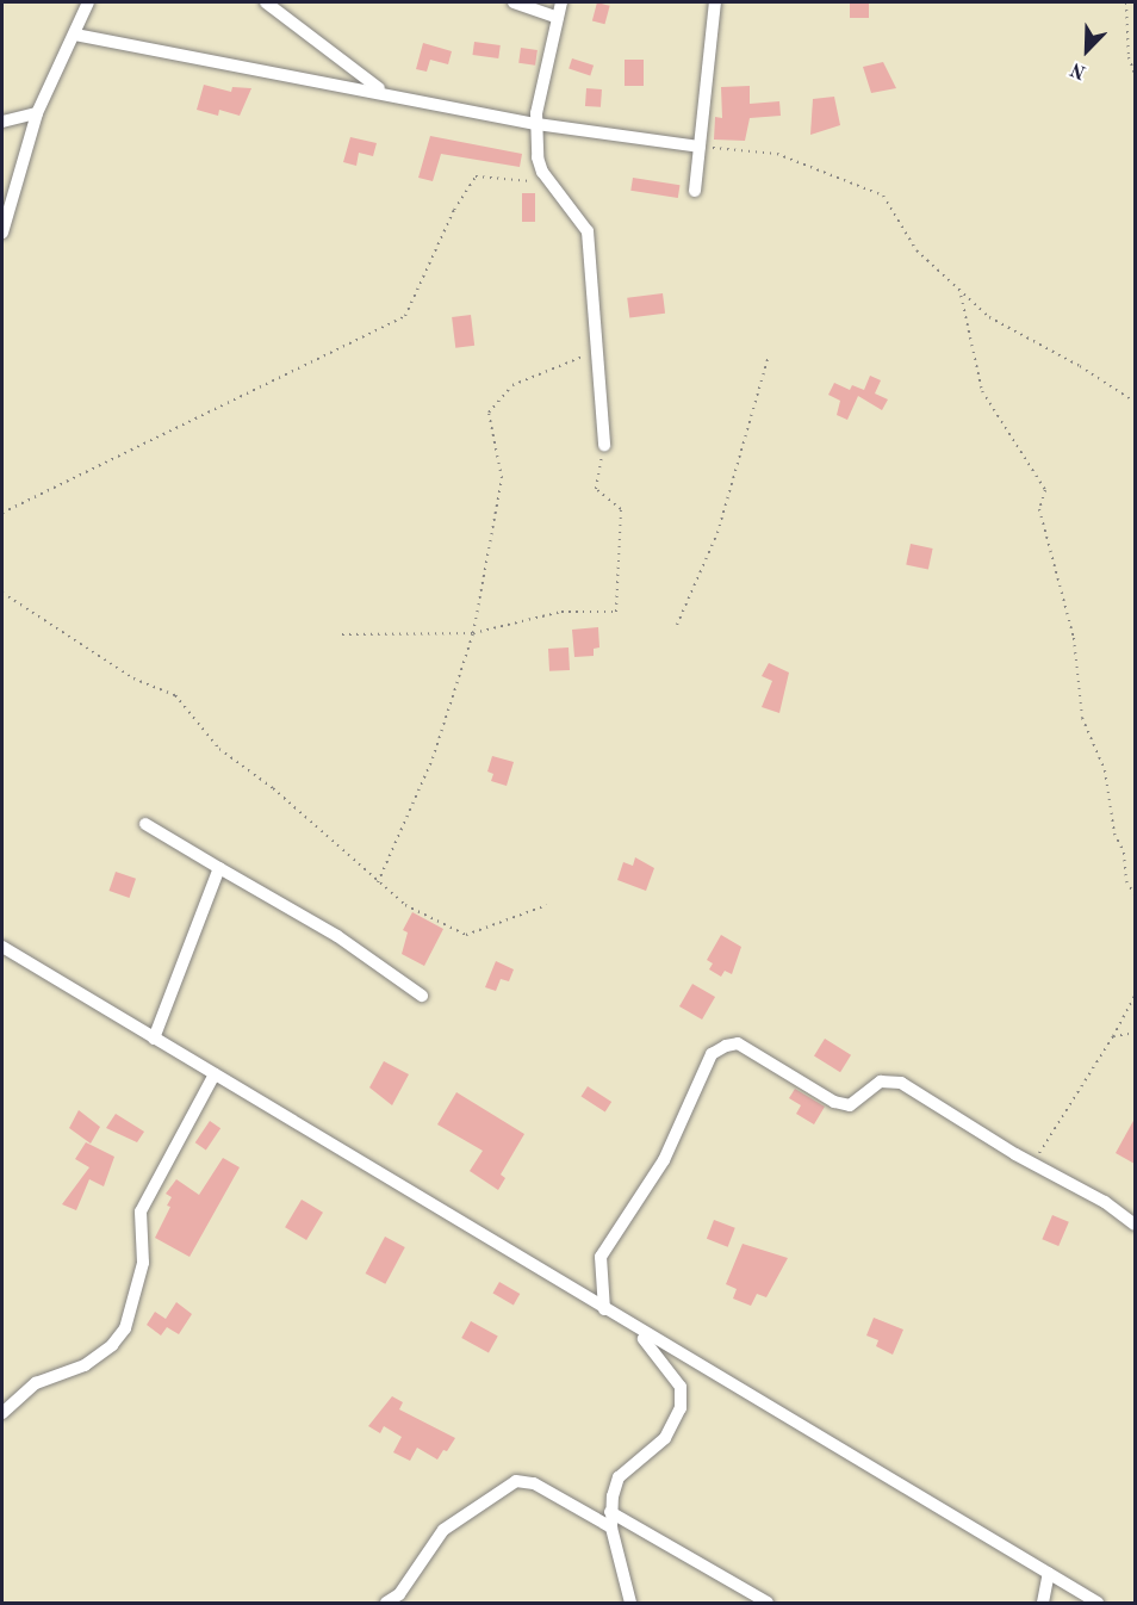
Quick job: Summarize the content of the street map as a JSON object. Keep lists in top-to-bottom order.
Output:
{
  "north": "bottom left"
}
